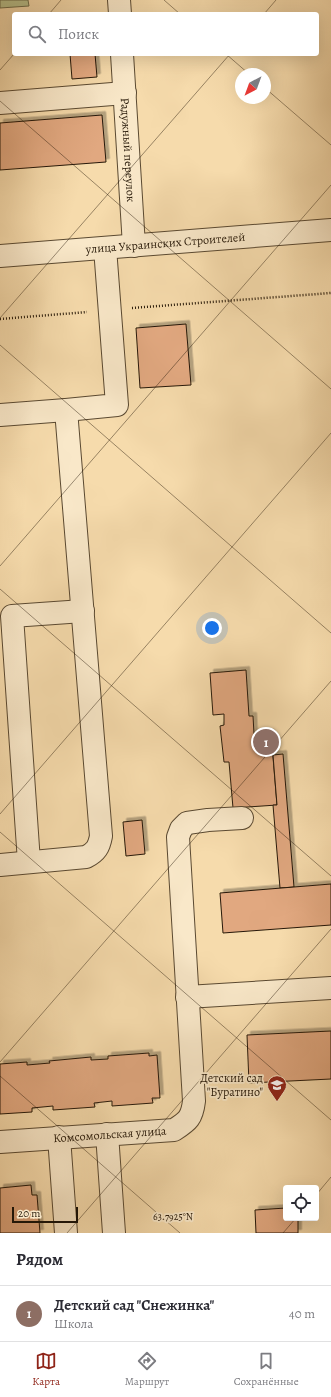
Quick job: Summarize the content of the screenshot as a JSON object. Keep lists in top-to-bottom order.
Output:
{
  "streets": {
    "street": ["Радужный переулок", "улица Украинских Строителей", "Комсомольская улица"]
  },
  "crossings": [
    ["Радужный переулок", "улица Украинских Строителей"]
  ],
  "places": {
    "school or university": ["Детский сад \"Буратино\""]
  },
  "scale_bar": "20 m",
  "north": "bottom left",
  "page": {
    "search": "Поиск",
    "pins": "1",
    "scale": "20 m",
    "heading": "Рядом",
    "list": [
      {
        "mark": "1",
        "name": "Детский сад \"Снежинка\"",
        "note": "Школа",
        "value": "40 m"
      }
    ],
    "nav": ["Карта", "Маршрут", "Сохранённые"]
  },
  "coordinates": ["63.7925°N"]
}
